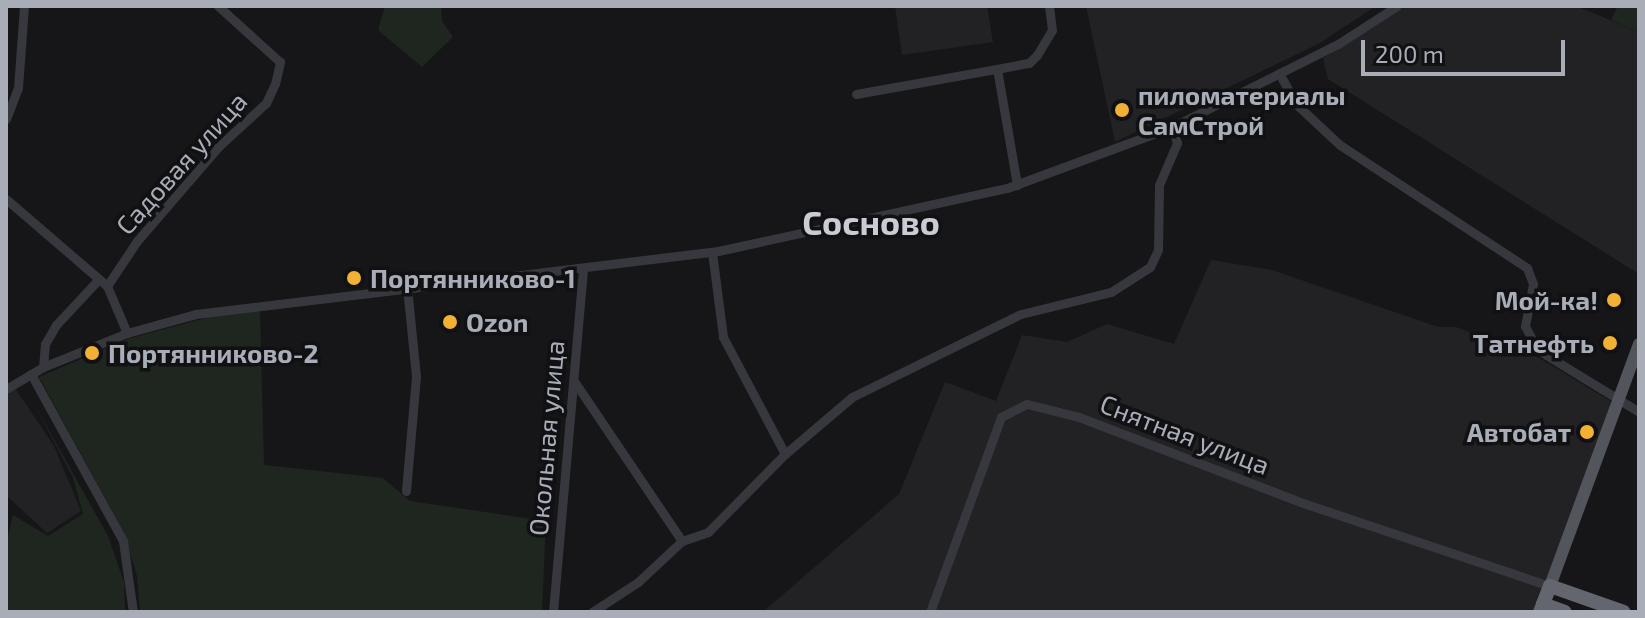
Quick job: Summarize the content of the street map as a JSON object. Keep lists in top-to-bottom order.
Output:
{
  "streets": {
    "street": ["Садовая улица", "Снятная улица", "Окольная улица"]
  },
  "districts": ["Сосново"],
  "places": [
    "пиломатериалы СамСтрой",
    "Портянниково-1",
    "Мой-ка!",
    "Ozon",
    "Татнефть",
    "Портянниково-2",
    "Автобат"
  ],
  "scale_bar": "200 m"
}
